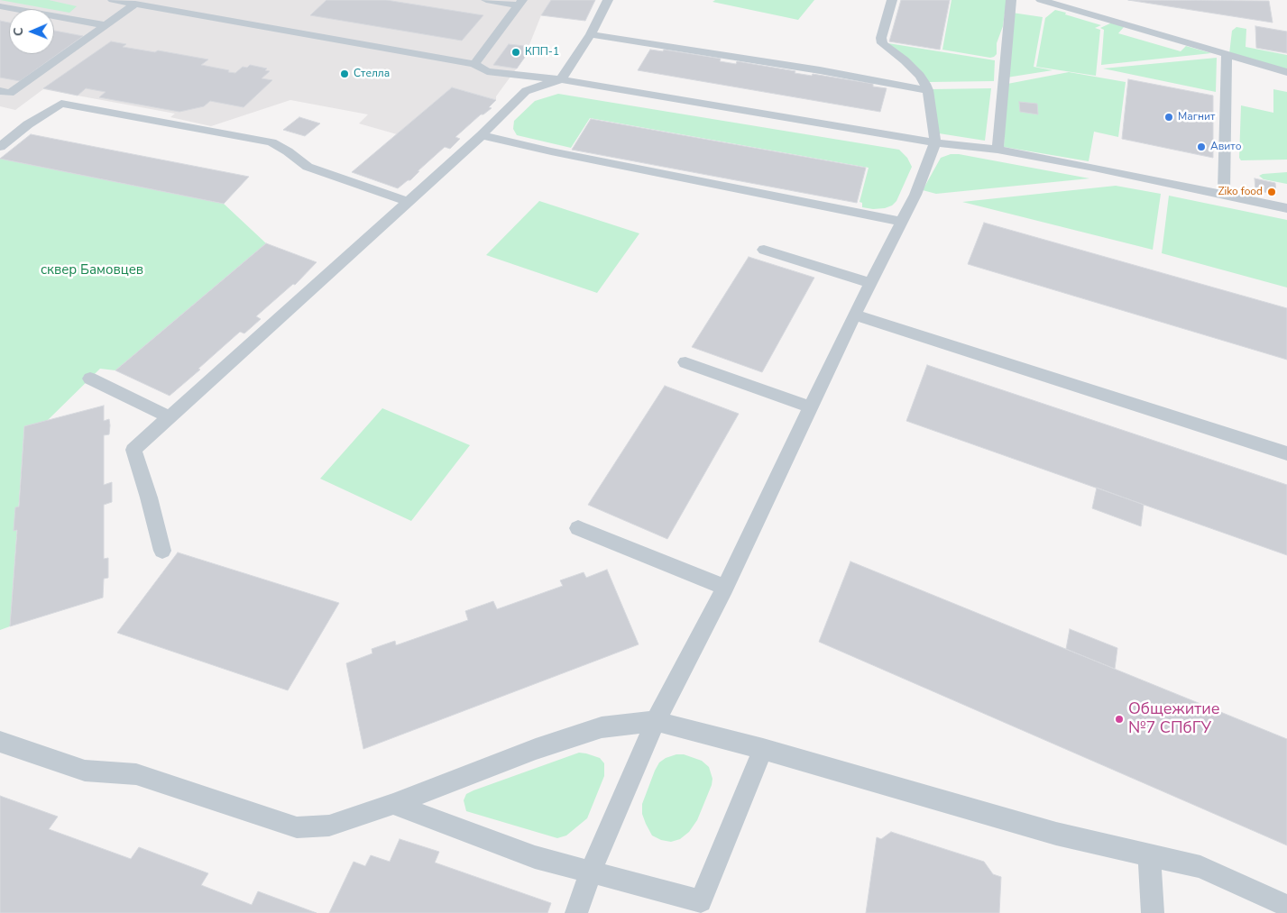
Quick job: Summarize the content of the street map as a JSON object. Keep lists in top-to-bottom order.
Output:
{
  "parks": ["сквер Бамовцев"],
  "places": [
    "КПП-1",
    "Стелла",
    "Магнит",
    "Авито",
    "Ziko food",
    "Общежитие №7 СПбГУ"
  ],
  "north": "left"
}
